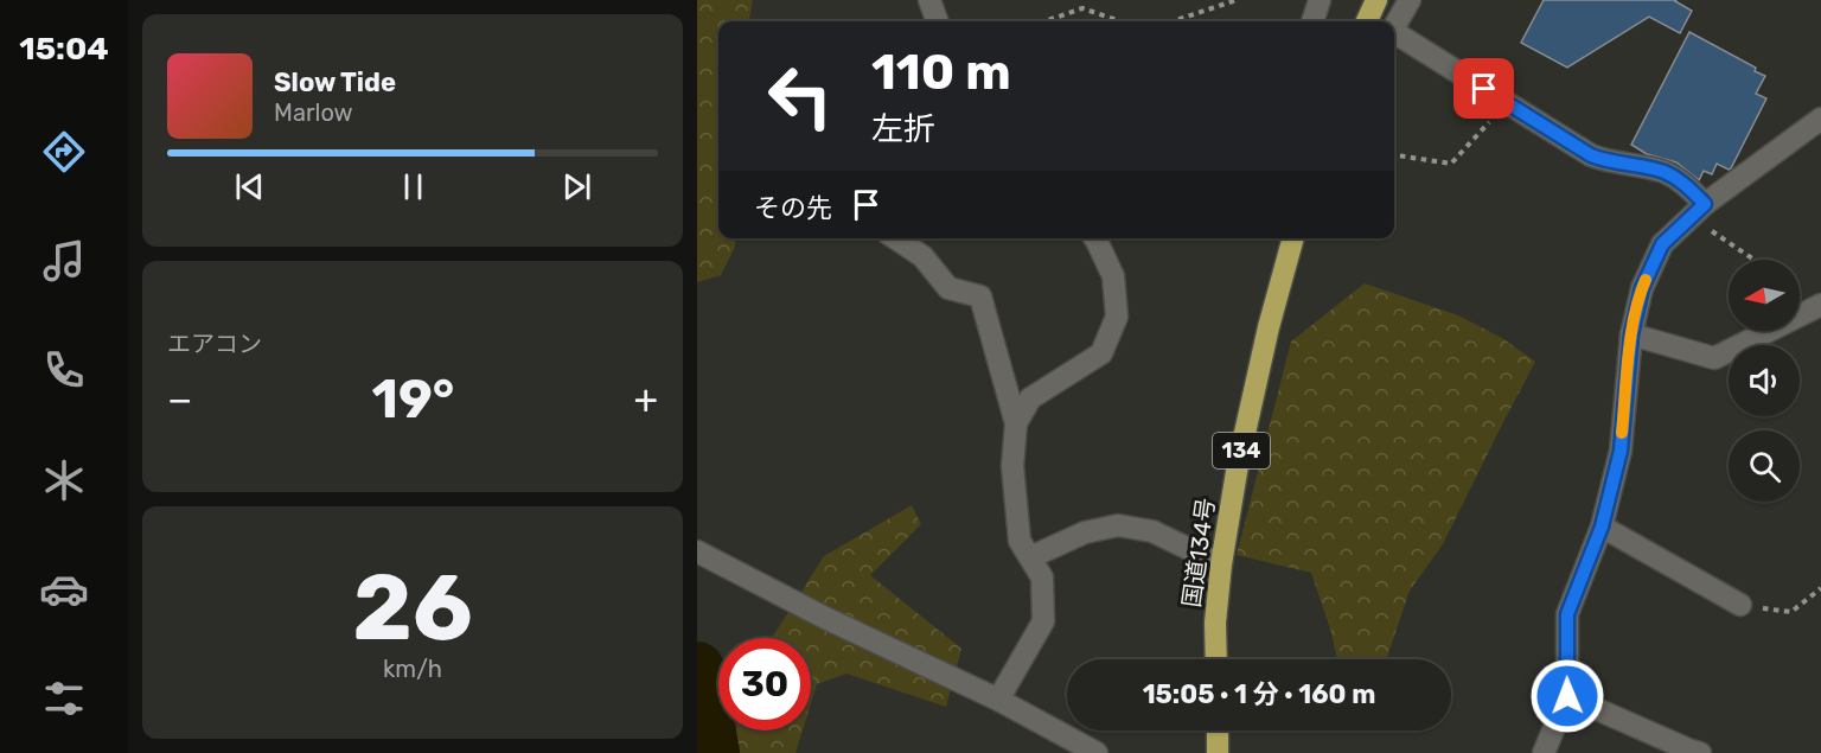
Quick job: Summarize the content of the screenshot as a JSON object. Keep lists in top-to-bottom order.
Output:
{
  "streets": {
    "highway": ["134", "国道134号"]
  },
  "north": "left",
  "page": {
    "tabs": "15:04",
    "turn": ["110 m", "左折"],
    "song": ["Slow Tide", "Marlow"],
    "then": "その先",
    "tile": [
      "エアコン",
      ["26", "km/h"]
    ],
    "heat": ["−", "19°", "+"],
    "limit": "30",
    "trip": "15:05 · 1 分 · 160 m"
  }
}
